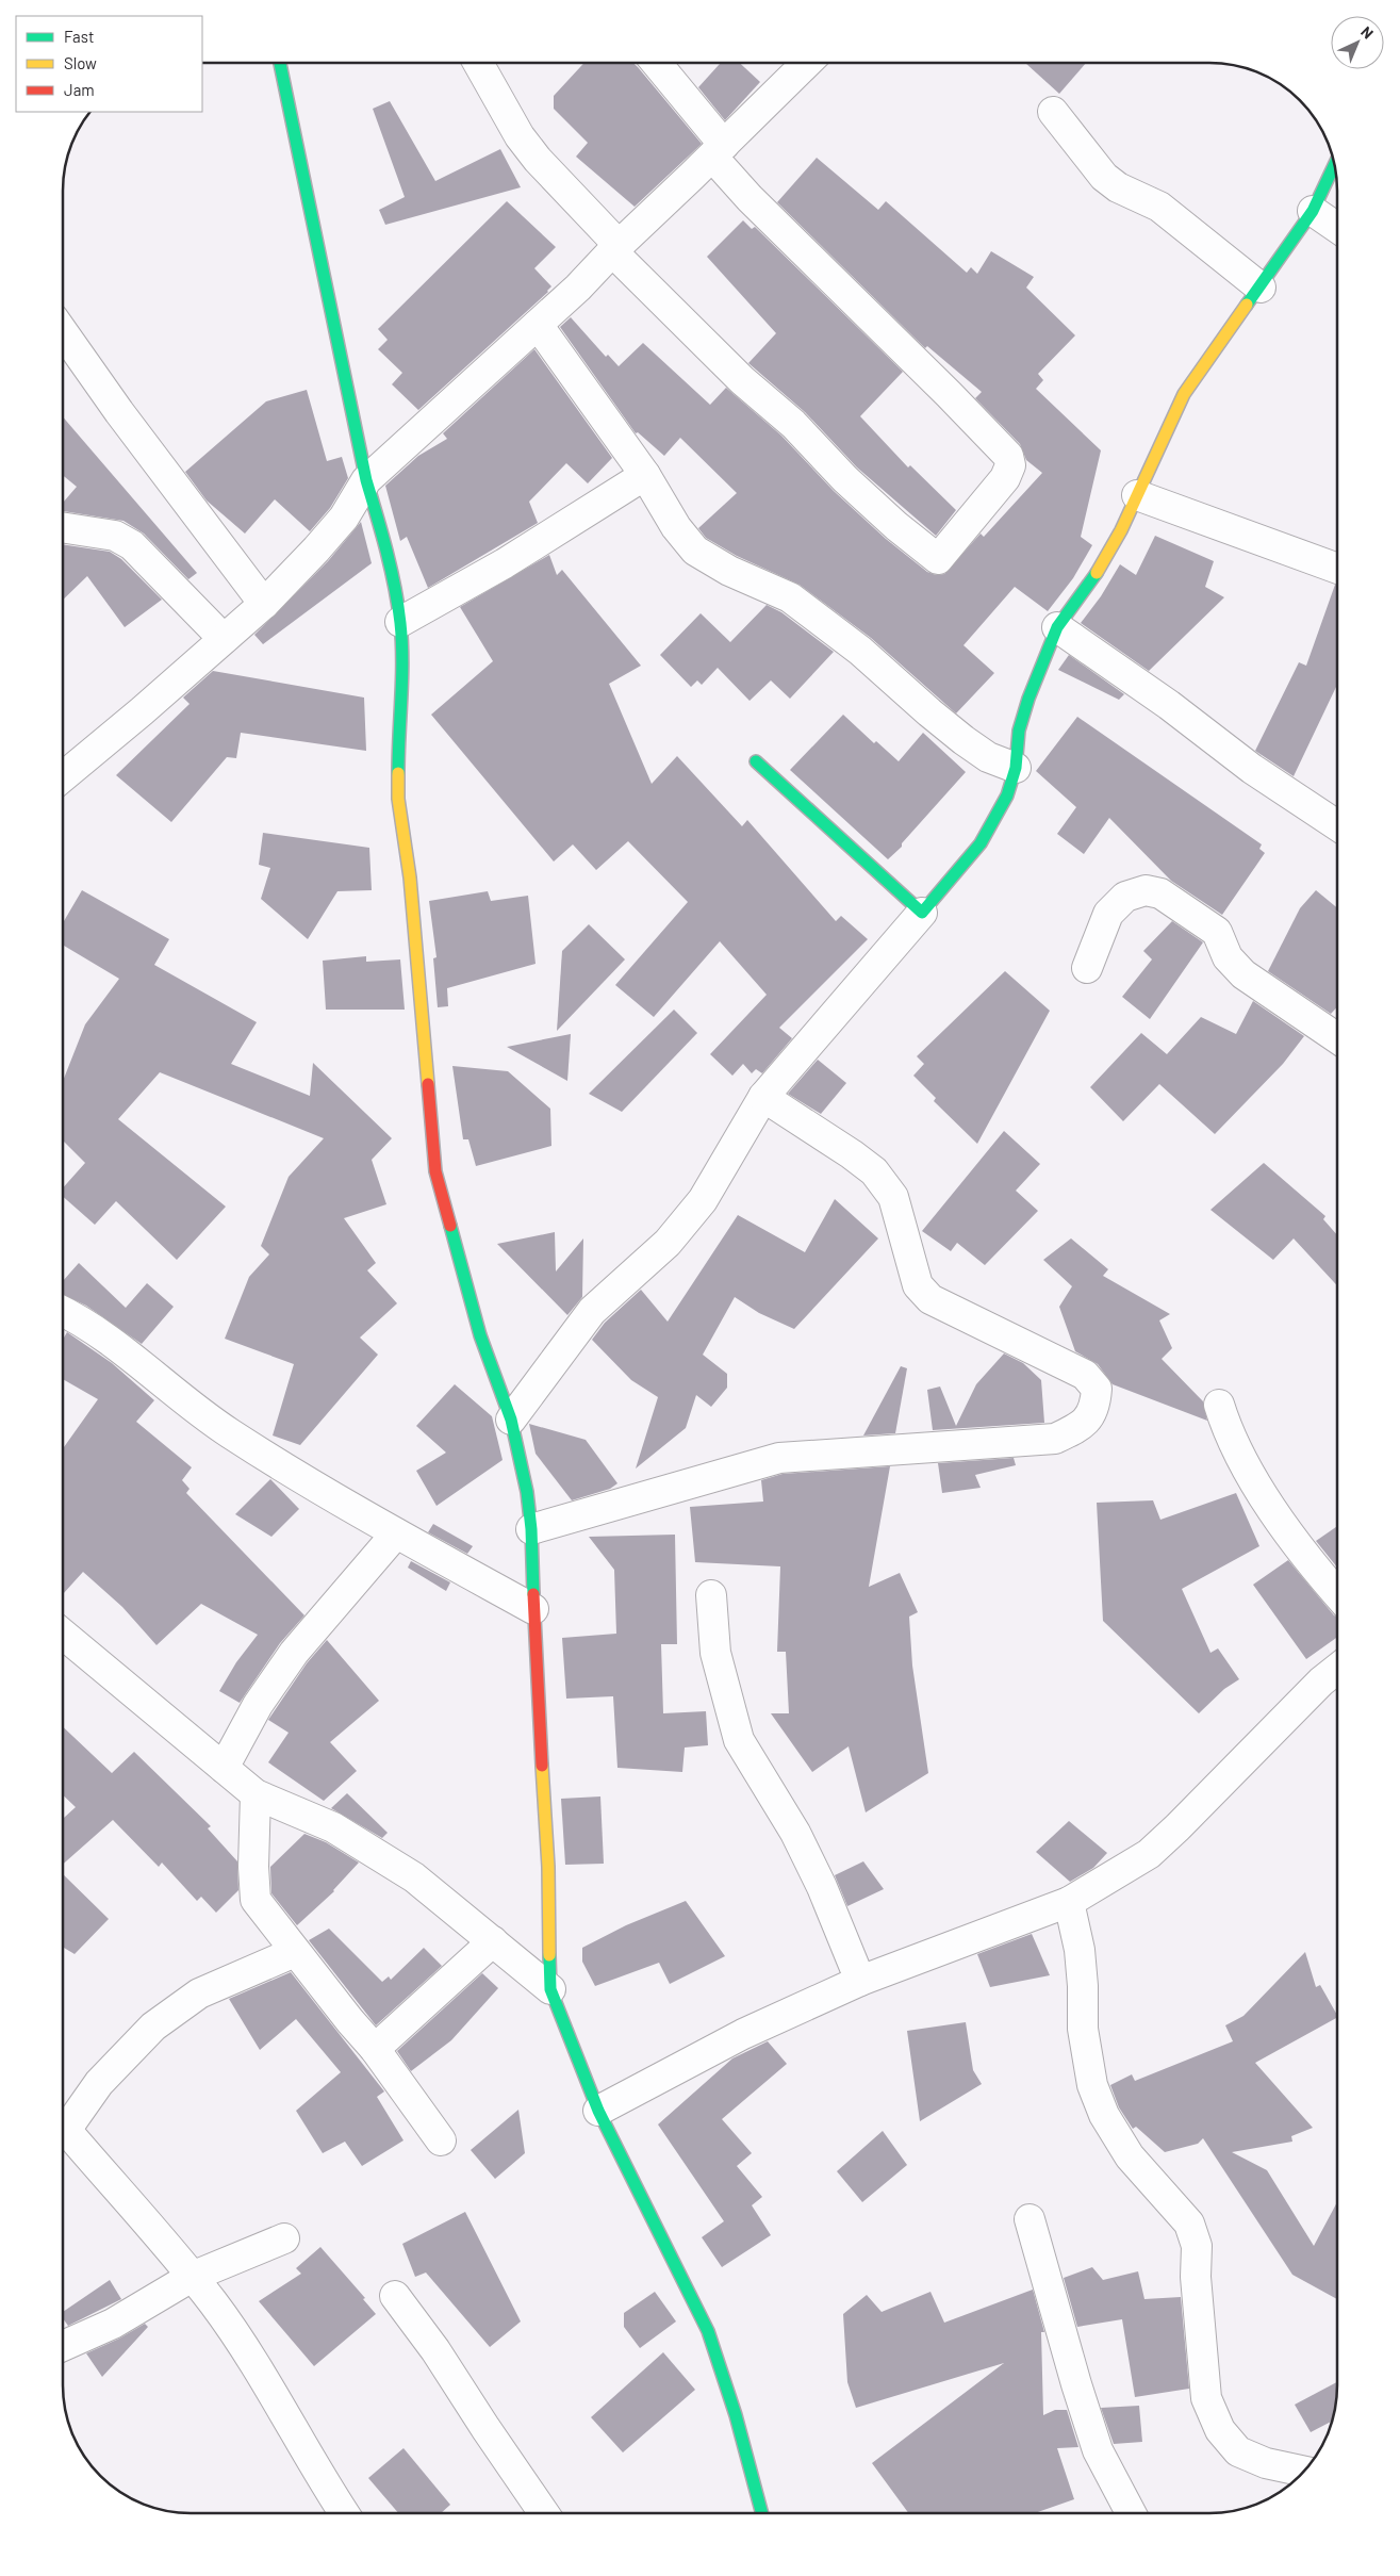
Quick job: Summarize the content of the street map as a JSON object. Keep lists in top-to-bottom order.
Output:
{
  "legend": ["Fast", "Slow", "Jam"],
  "north": "top right"
}
